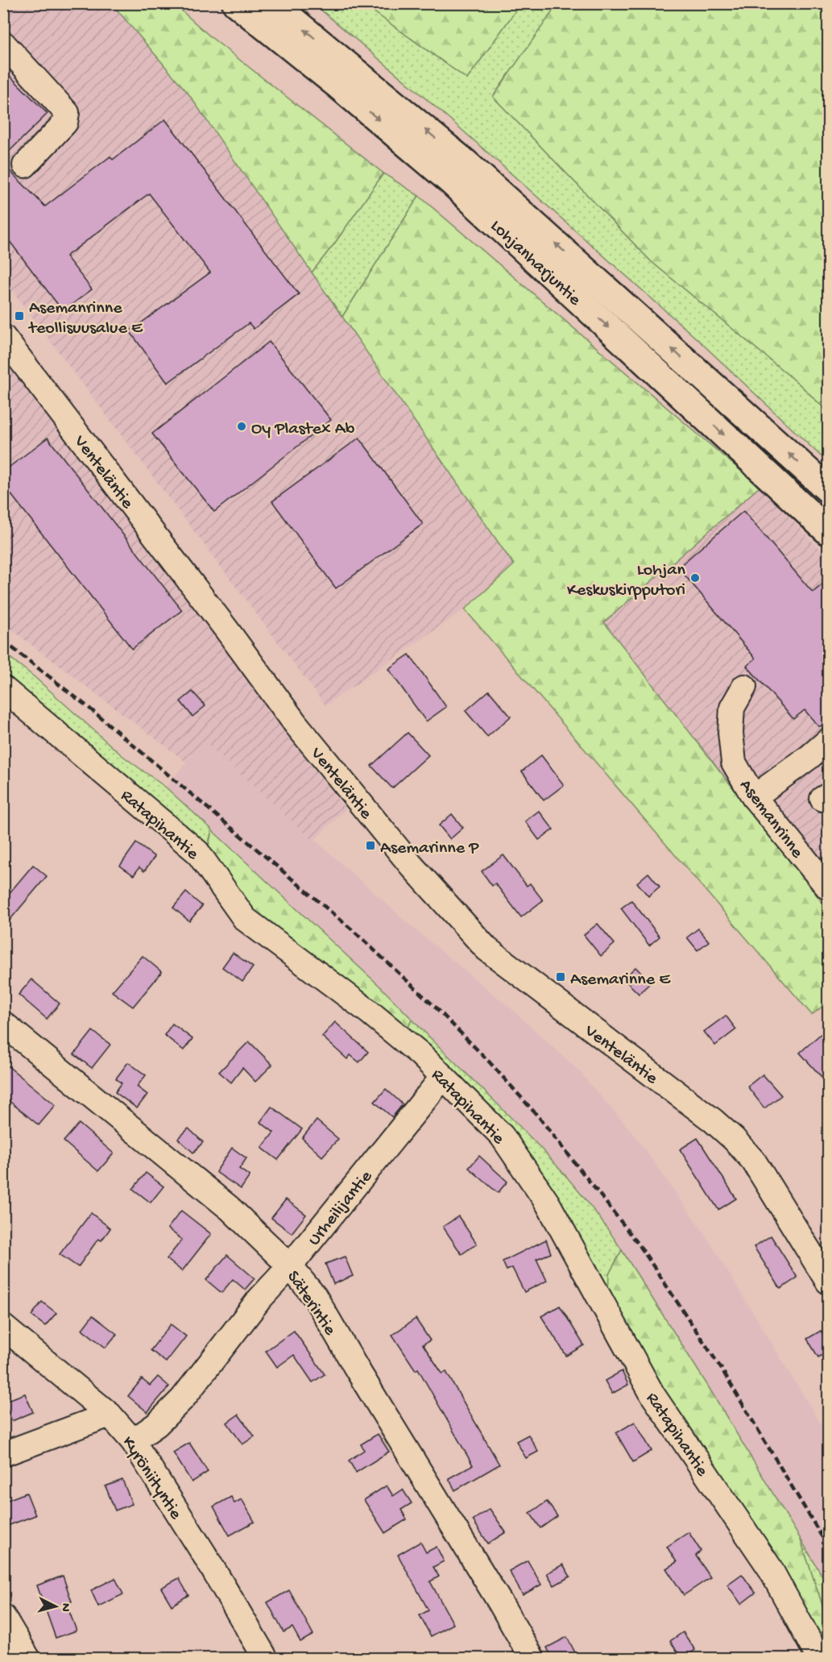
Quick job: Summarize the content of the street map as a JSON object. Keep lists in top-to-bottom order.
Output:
{
  "streets": {
    "highway": ["Lohjanharjuntie"],
    "street": [
      "Venteläntie",
      "Asemanrinne",
      "Ratapihantie",
      "Urheilijantie",
      "Säterintie",
      "Kyröniityntie"
    ]
  },
  "crossings": [
    ["Ratapihantie", "Urheilijantie"],
    ["Urheilijantie", "Säterintie"],
    ["Urheilijantie", "Kyröniityntie"]
  ],
  "places": {
    "transit": ["Asemanrinne teollisuusalue E", "Asemarinne P", "Asemarinne E"],
    "other": ["Oy Plastex Ab", "Lohjan Keskuskirpputori"]
  },
  "north": "right"
}
